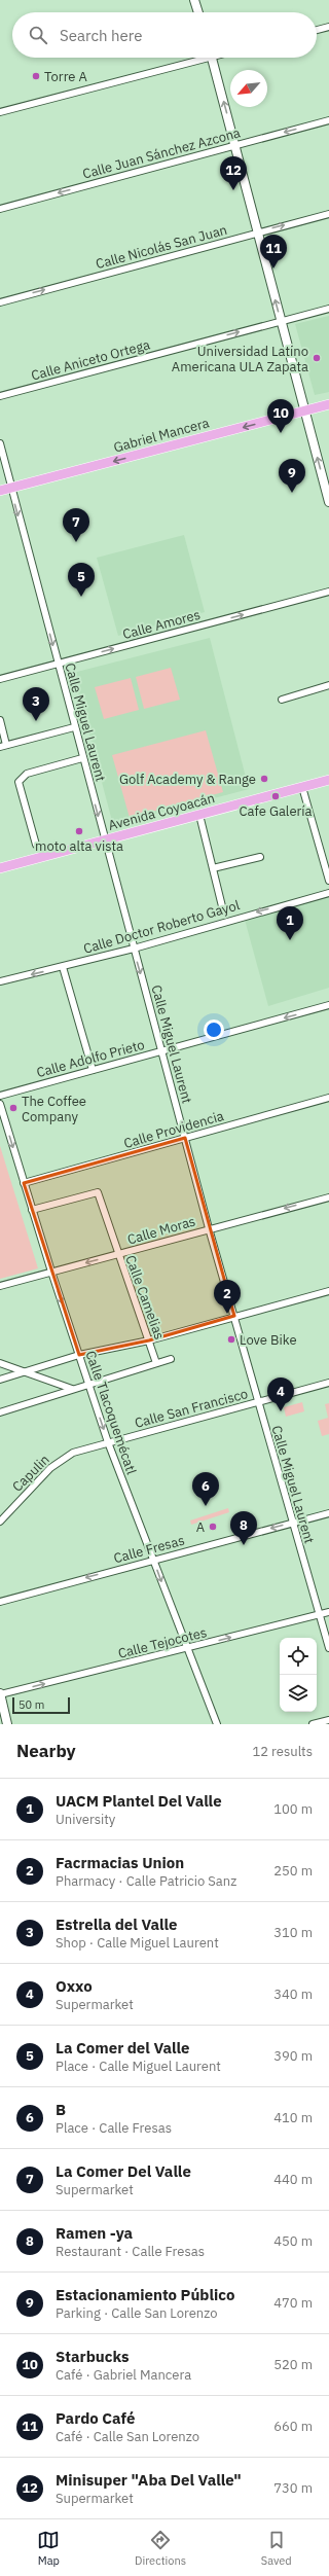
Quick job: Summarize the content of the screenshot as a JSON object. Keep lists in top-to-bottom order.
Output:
{
  "streets": {
    "main road": ["Gabriel Mancera", "Avenida Coyoacán"],
    "street": [
      "Calle Juan Sánchez Azcona",
      "Calle Nicolás San Juan",
      "Calle Aniceto Ortega",
      "Calle Amores",
      "Calle Miguel Laurent",
      "Calle Doctor Roberto Gayol",
      "Calle Adolfo Prieto",
      "Calle Providencia",
      "Calle Moras",
      "Calle Camelias",
      "Calle San Francisco",
      "Calle Tlacoquemécatl",
      "Capulin",
      "Calle Fresas",
      "Calle Tejocotes"
    ]
  },
  "crossings": [
    ["Gabriel Mancera", "Calle Miguel Laurent"],
    ["Calle Amores", "Calle Miguel Laurent"],
    ["Calle Miguel Laurent", "Avenida Coyoacán"],
    ["Calle Miguel Laurent", "Calle Doctor Roberto Gayol"],
    ["Calle Miguel Laurent", "Calle Adolfo Prieto"],
    ["Calle Miguel Laurent", "Calle Providencia"],
    ["Calle Miguel Laurent", "Calle Moras"],
    ["Calle Miguel Laurent", "Calle San Francisco"],
    ["Calle Miguel Laurent", "Calle Fresas"],
    ["Calle Miguel Laurent", "Calle Tejocotes"],
    ["Calle Providencia", "Calle Tlacoquemécatl"],
    ["Calle Moras", "Calle Camelias"],
    ["Calle Moras", "Calle Tlacoquemécatl"],
    ["Calle Camelias", "Calle Tlacoquemécatl"],
    ["Calle San Francisco", "Calle Tlacoquemécatl"],
    ["Calle San Francisco", "Capulin"],
    ["Calle Tlacoquemécatl", "Capulin"],
    ["Calle Tlacoquemécatl", "Calle Fresas"],
    ["Calle Tlacoquemécatl", "Calle Tejocotes"]
  ],
  "one_way": [
    "Calle Juan Sánchez Azcona",
    "Calle Nicolás San Juan",
    "Calle Aniceto Ortega",
    "Gabriel Mancera",
    "Calle Amores",
    "Calle Doctor Roberto Gayol",
    "Calle Adolfo Prieto",
    "Calle Moras",
    "Calle Tlacoquemécatl",
    "Calle Fresas",
    "Calle Tejocotes"
  ],
  "places": [
    "Torre A",
    "Universidad Latino Americana ULA Zapata",
    "Golf Academy & Range",
    "Cafe Galería",
    "moto alta vista",
    "The Coffee Company",
    "Love Bike",
    "A"
  ],
  "scale_bar": "50 m",
  "north": "bottom left",
  "page": {
    "search": "Search here",
    "pins": [
      "12",
      "11",
      "10",
      "9",
      "7",
      "5",
      "3",
      "1",
      "2",
      "4",
      "6",
      "8"
    ],
    "scale": "50 m",
    "heading": ["Nearby", "12 results"],
    "list": [
      {
        "mark": "1",
        "name": "UACM Plantel Del Valle",
        "note": "University",
        "value": "100 m"
      },
      {
        "mark": "2",
        "name": "Facrmacias Union",
        "note": "Pharmacy · Calle Patricio Sanz",
        "value": "250 m"
      },
      {
        "mark": "3",
        "name": "Estrella del Valle",
        "note": "Shop · Calle Miguel Laurent",
        "value": "310 m"
      },
      {
        "mark": "4",
        "name": "Oxxo",
        "note": "Supermarket",
        "value": "340 m"
      },
      {
        "mark": "5",
        "name": "La Comer del Valle",
        "note": "Place · Calle Miguel Laurent",
        "value": "390 m"
      },
      {
        "mark": "6",
        "name": "B",
        "note": "Place · Calle Fresas",
        "value": "410 m"
      },
      {
        "mark": "7",
        "name": "La Comer Del Valle",
        "note": "Supermarket",
        "value": "440 m"
      },
      {
        "mark": "8",
        "name": "Ramen -ya",
        "note": "Restaurant · Calle Fresas",
        "value": "450 m"
      },
      {
        "mark": "9",
        "name": "Estacionamiento Público",
        "note": "Parking · Calle San Lorenzo",
        "value": "470 m"
      },
      {
        "mark": "10",
        "name": "Starbucks",
        "note": "Café · Gabriel Mancera",
        "value": "520 m"
      },
      {
        "mark": "11",
        "name": "Pardo Café",
        "note": "Café · Calle San Lorenzo",
        "value": "660 m"
      },
      {
        "mark": "12",
        "name": "Minisuper \"Aba Del Valle\"",
        "note": "Supermarket",
        "value": "730 m"
      }
    ],
    "nav": ["Map", "Directions", "Saved"]
  }
}
